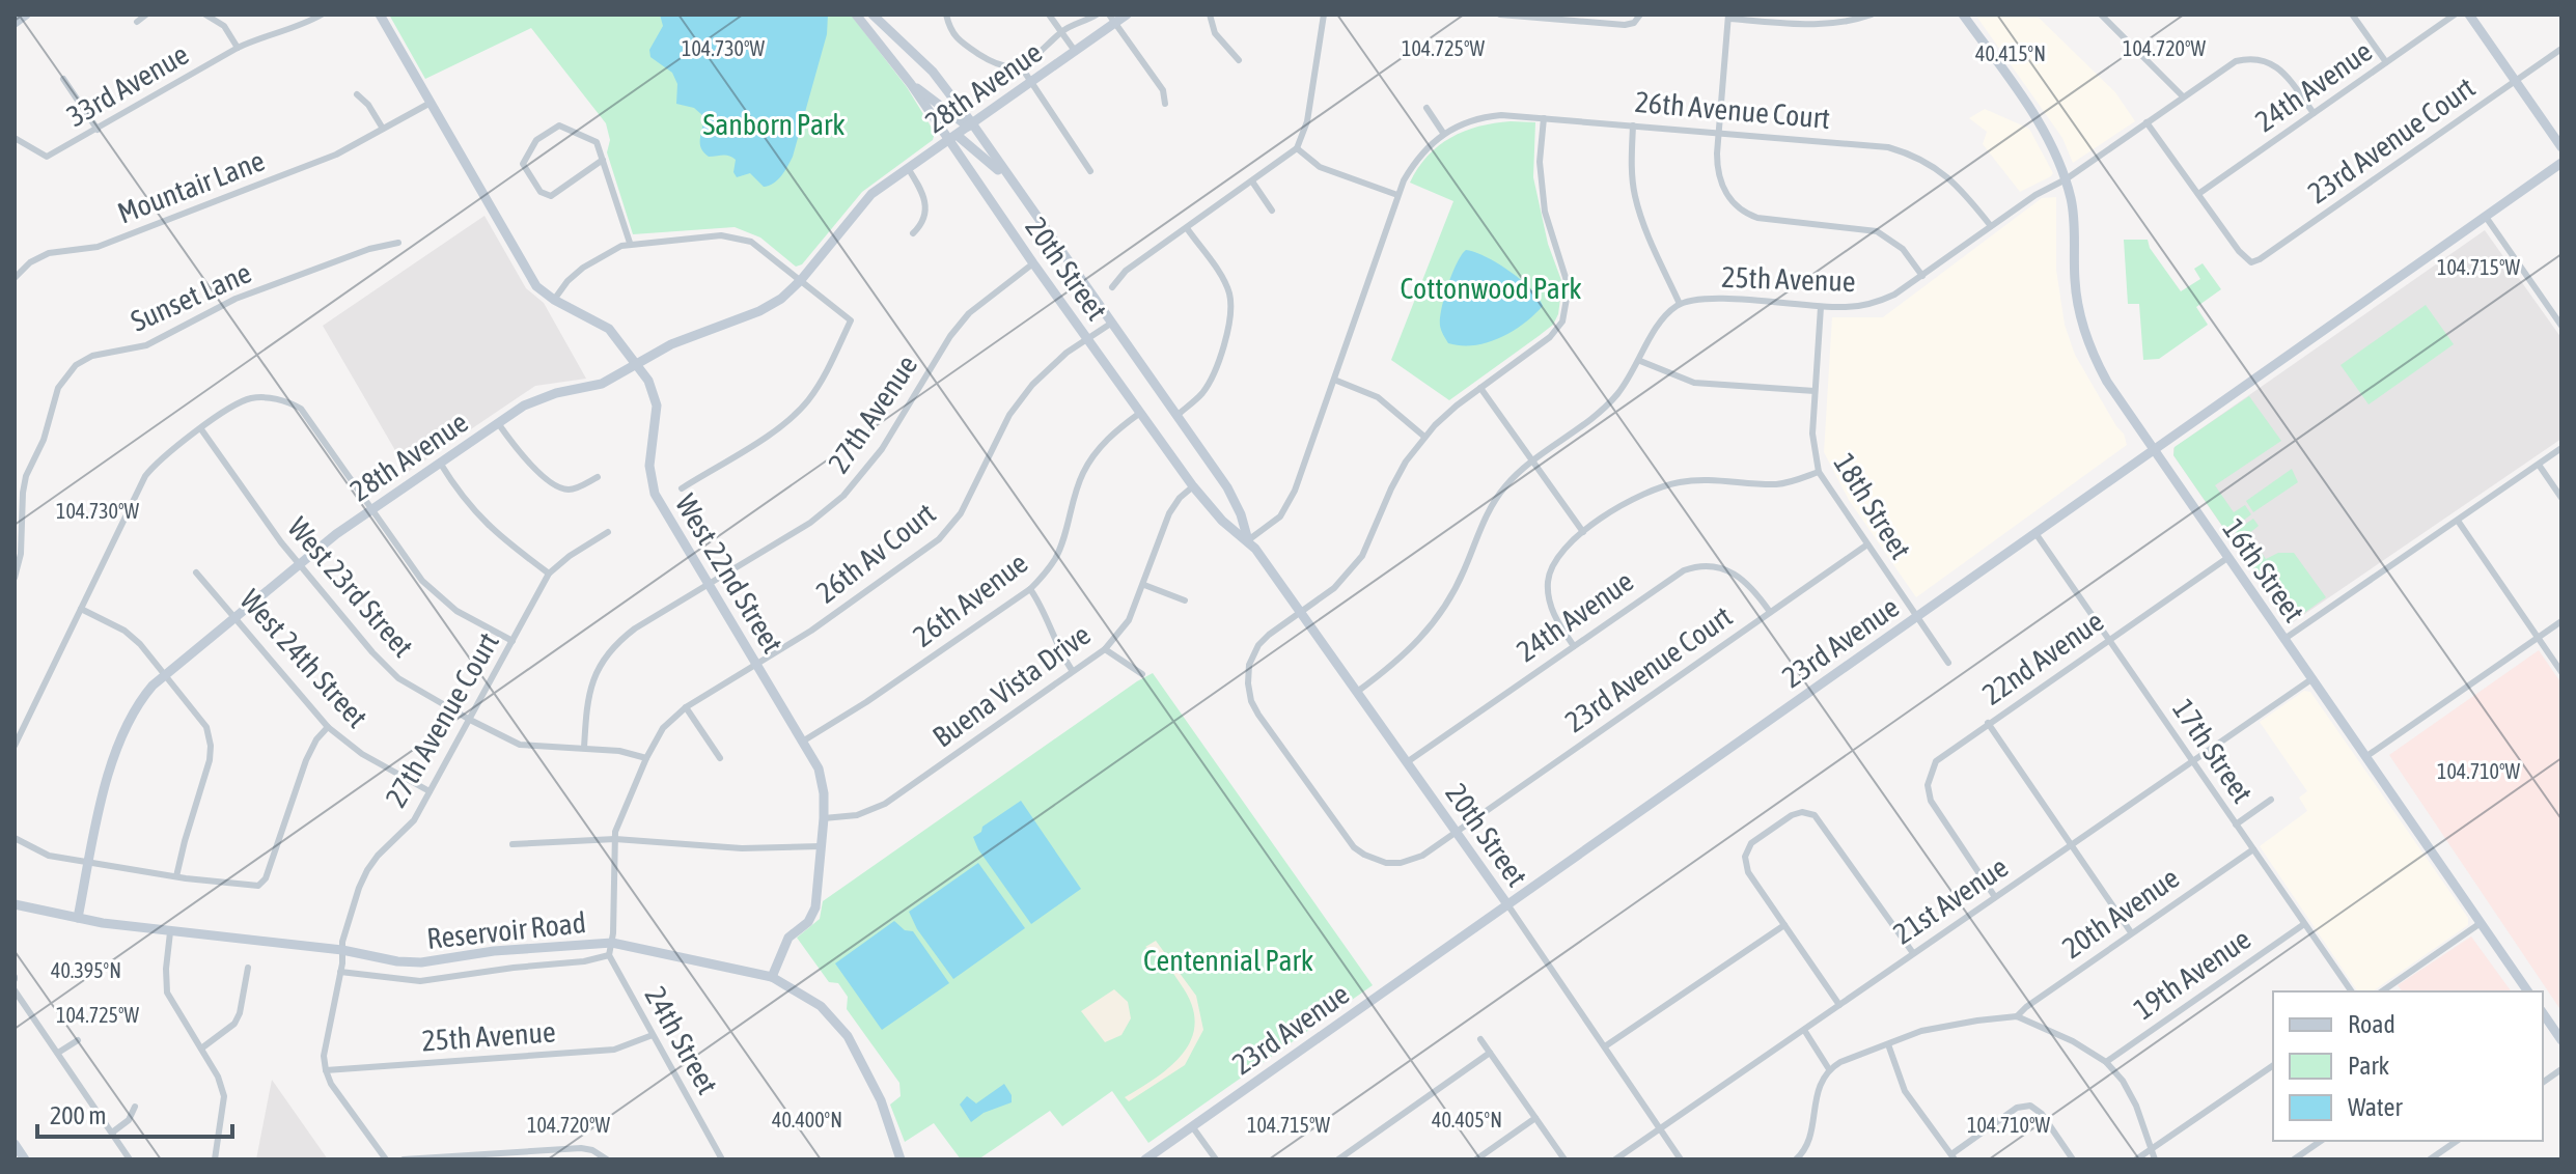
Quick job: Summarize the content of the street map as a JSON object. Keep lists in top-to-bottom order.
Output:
{
  "streets": {
    "main road": [
      "28th Avenue",
      "20th Street",
      "16th Street",
      "West 22nd Street",
      "23rd Avenue",
      "Reservoir Road"
    ],
    "street": [
      "33rd Avenue",
      "24th Avenue",
      "26th Avenue Court",
      "23rd Avenue Court",
      "Mountair Lane",
      "25th Avenue",
      "Sunset Lane",
      "27th Avenue",
      "18th Street",
      "26th Av Court",
      "West 23rd Street",
      "26th Avenue",
      "22nd Avenue",
      "West 24th Street",
      "Buena Vista Drive",
      "27th Avenue Court",
      "17th Street",
      "21st Avenue",
      "20th Avenue",
      "19th Avenue",
      "24th Street"
    ]
  },
  "crossings": [
    ["24th Avenue", "23rd Avenue Court"],
    ["24th Avenue", "20th Street"],
    ["24th Avenue", "25th Avenue"],
    ["28th Avenue", "20th Street"],
    ["28th Avenue", "West 22nd Street"],
    ["28th Avenue", "West 23rd Street"],
    ["28th Avenue", "West 24th Street"],
    ["28th Avenue", "Reservoir Road"],
    ["26th Avenue Court", "20th Street"],
    ["26th Avenue Court", "25th Avenue"],
    ["23rd Avenue Court", "20th Street"],
    ["23rd Avenue Court", "18th Street"],
    ["Mountair Lane", "West 22nd Street"],
    ["20th Street", "25th Avenue"],
    ["20th Street", "27th Avenue"],
    ["20th Street", "26th Av Court"],
    ["20th Street", "26th Avenue"],
    ["20th Street", "23rd Avenue"],
    ["20th Street", "Buena Vista Drive"],
    ["20th Street", "21st Avenue"],
    ["25th Avenue", "18th Street"],
    ["25th Avenue", "16th Street"],
    ["25th Avenue", "27th Avenue Court"],
    ["25th Avenue", "24th Street"],
    ["27th Avenue", "West 22nd Street"],
    ["27th Avenue", "West 23rd Street"],
    ["18th Street", "23rd Avenue"],
    ["26th Av Court", "West 22nd Street"],
    ["26th Av Court", "West 23rd Street"],
    ["26th Av Court", "Reservoir Road"],
    ["16th Street", "23rd Avenue"],
    ["16th Street", "22nd Avenue"],
    ["16th Street", "21st Avenue"],
    ["West 22nd Street", "26th Avenue"],
    ["West 22nd Street", "Buena Vista Drive"],
    ["West 22nd Street", "Reservoir Road"],
    ["West 23rd Street", "27th Avenue Court"],
    ["23rd Avenue", "17th Street"],
    ["22nd Avenue", "17th Street"],
    ["22nd Avenue", "21st Avenue"],
    ["West 24th Street", "27th Avenue Court"],
    ["27th Avenue Court", "Reservoir Road"],
    ["17th Street", "21st Avenue"],
    ["17th Street", "20th Avenue"],
    ["17th Street", "19th Avenue"]
  ],
  "parks": ["Sanborn Park", "Cottonwood Park", "Centennial Park"],
  "legend": ["Road", "Park", "Water"],
  "scale_bar": "200 m",
  "coordinates": [
    "104.730°W",
    "104.725°W",
    "104.720°W",
    "40.415°N",
    "104.715°W",
    "104.710°W",
    "40.395°N",
    "40.400°N",
    "40.405°N"
  ]
}
